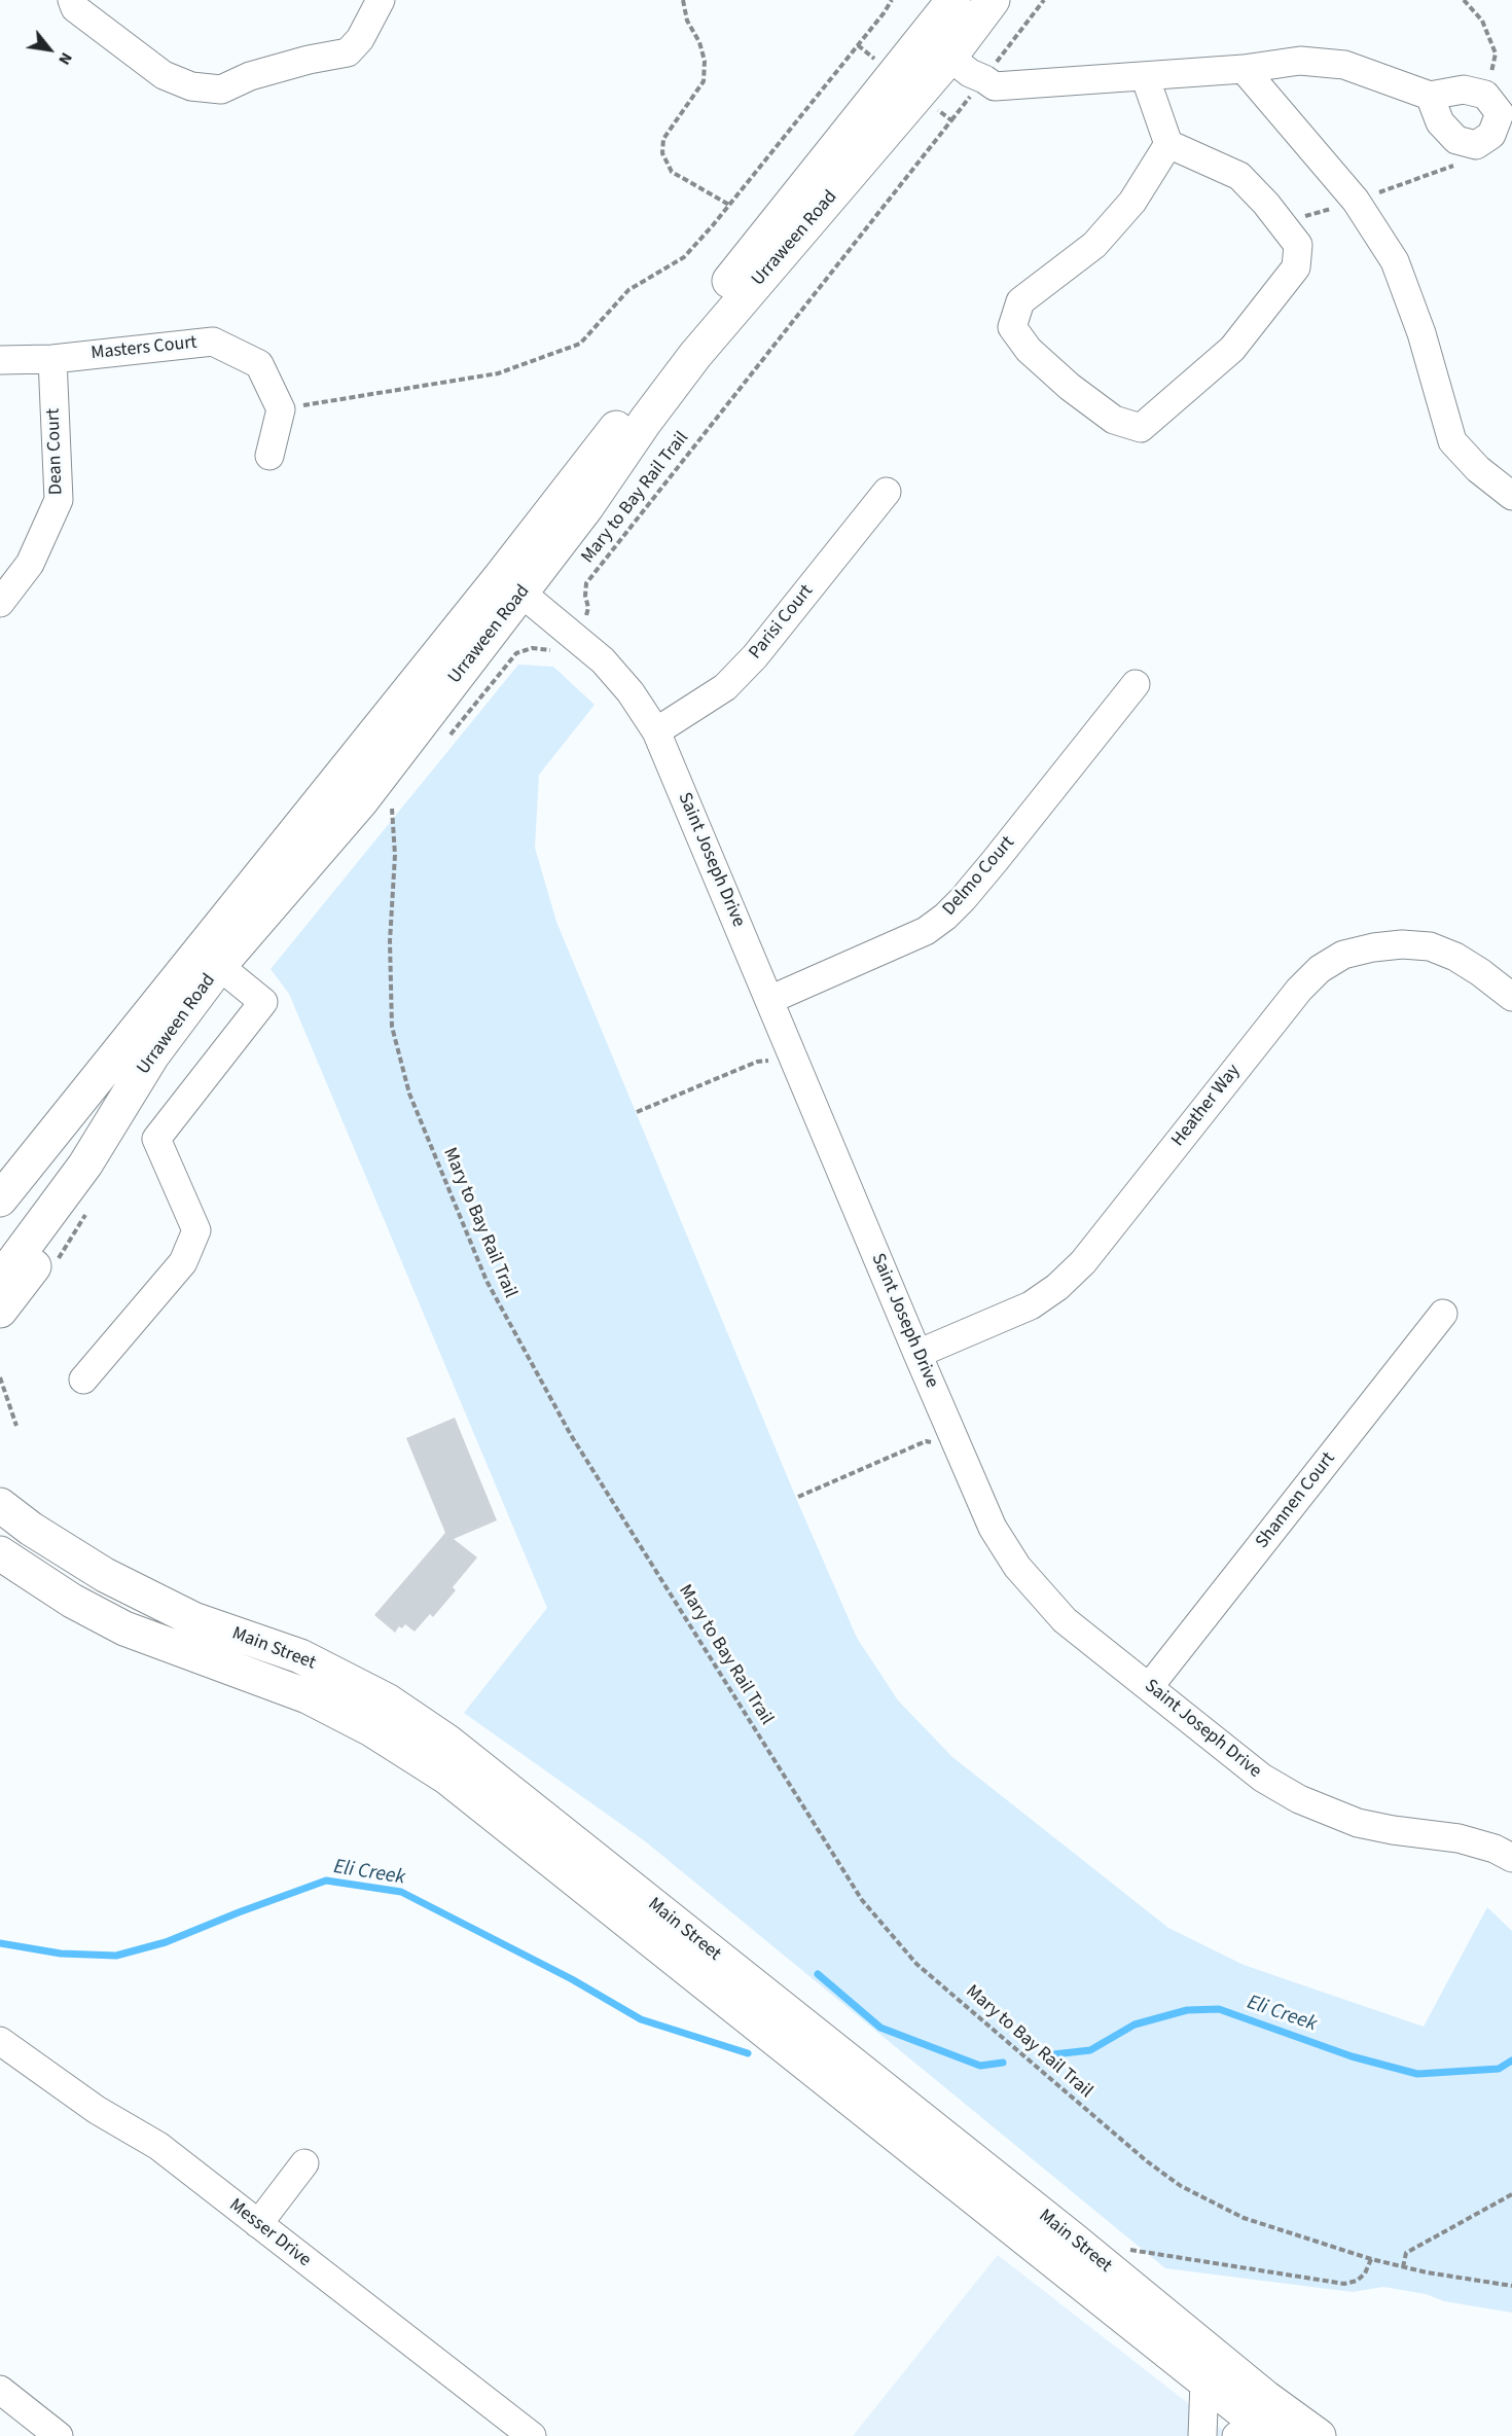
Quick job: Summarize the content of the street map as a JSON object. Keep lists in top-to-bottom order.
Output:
{
  "streets": {
    "main road": ["Urraween Road", "Main Street"],
    "street": [
      "Masters Court",
      "Dean Court",
      "Parisi Court",
      "Saint Joseph Drive",
      "Delmo Court",
      "Heather Way",
      "Shannen Court",
      "Messer Drive"
    ],
    "path": ["Mary to Bay Rail Trail"]
  },
  "crossings": [
    ["Urraween Road", "Mary to Bay Rail Trail"],
    ["Urraween Road", "Saint Joseph Drive"],
    ["Masters Court", "Dean Court"],
    ["Mary to Bay Rail Trail", "Saint Joseph Drive"],
    ["Parisi Court", "Saint Joseph Drive"],
    ["Saint Joseph Drive", "Delmo Court"],
    ["Saint Joseph Drive", "Heather Way"],
    ["Saint Joseph Drive", "Shannen Court"]
  ],
  "water": ["Eli Creek"],
  "north": "bottom right"
}
